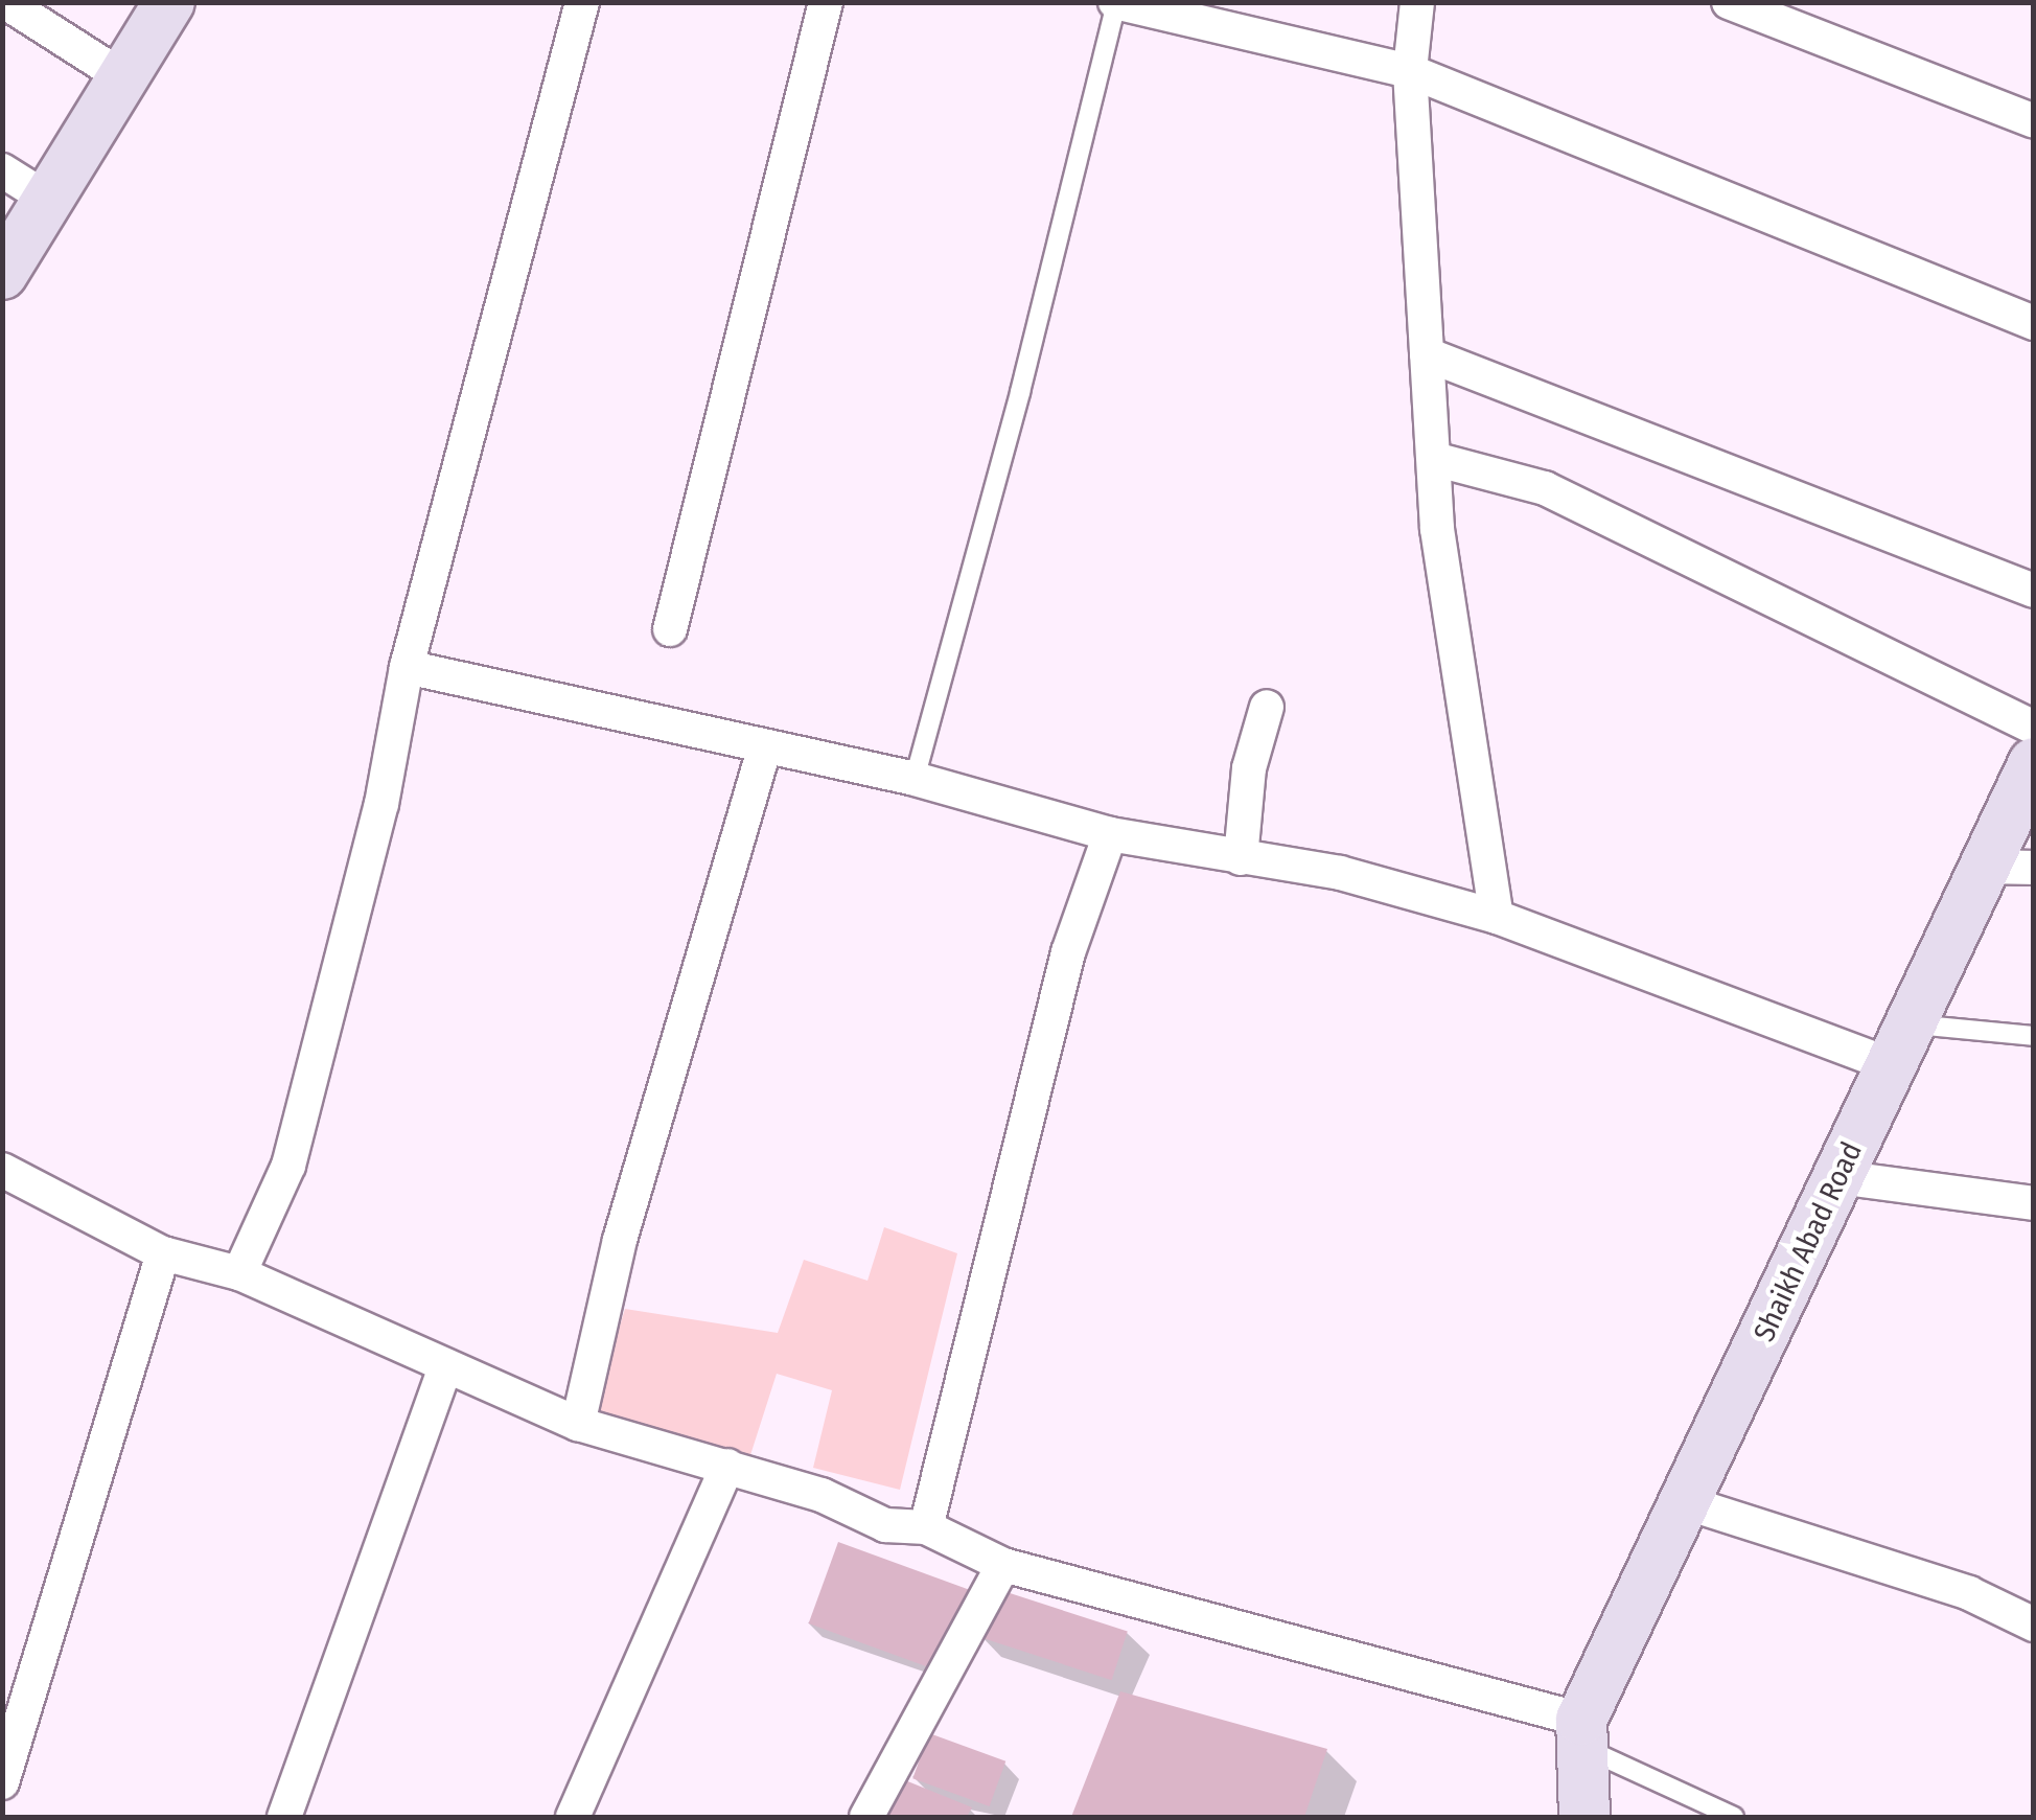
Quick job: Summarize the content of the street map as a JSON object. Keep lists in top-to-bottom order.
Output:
{
  "streets": {
    "main road": ["Shaikh Abad Road"]
  }
}
